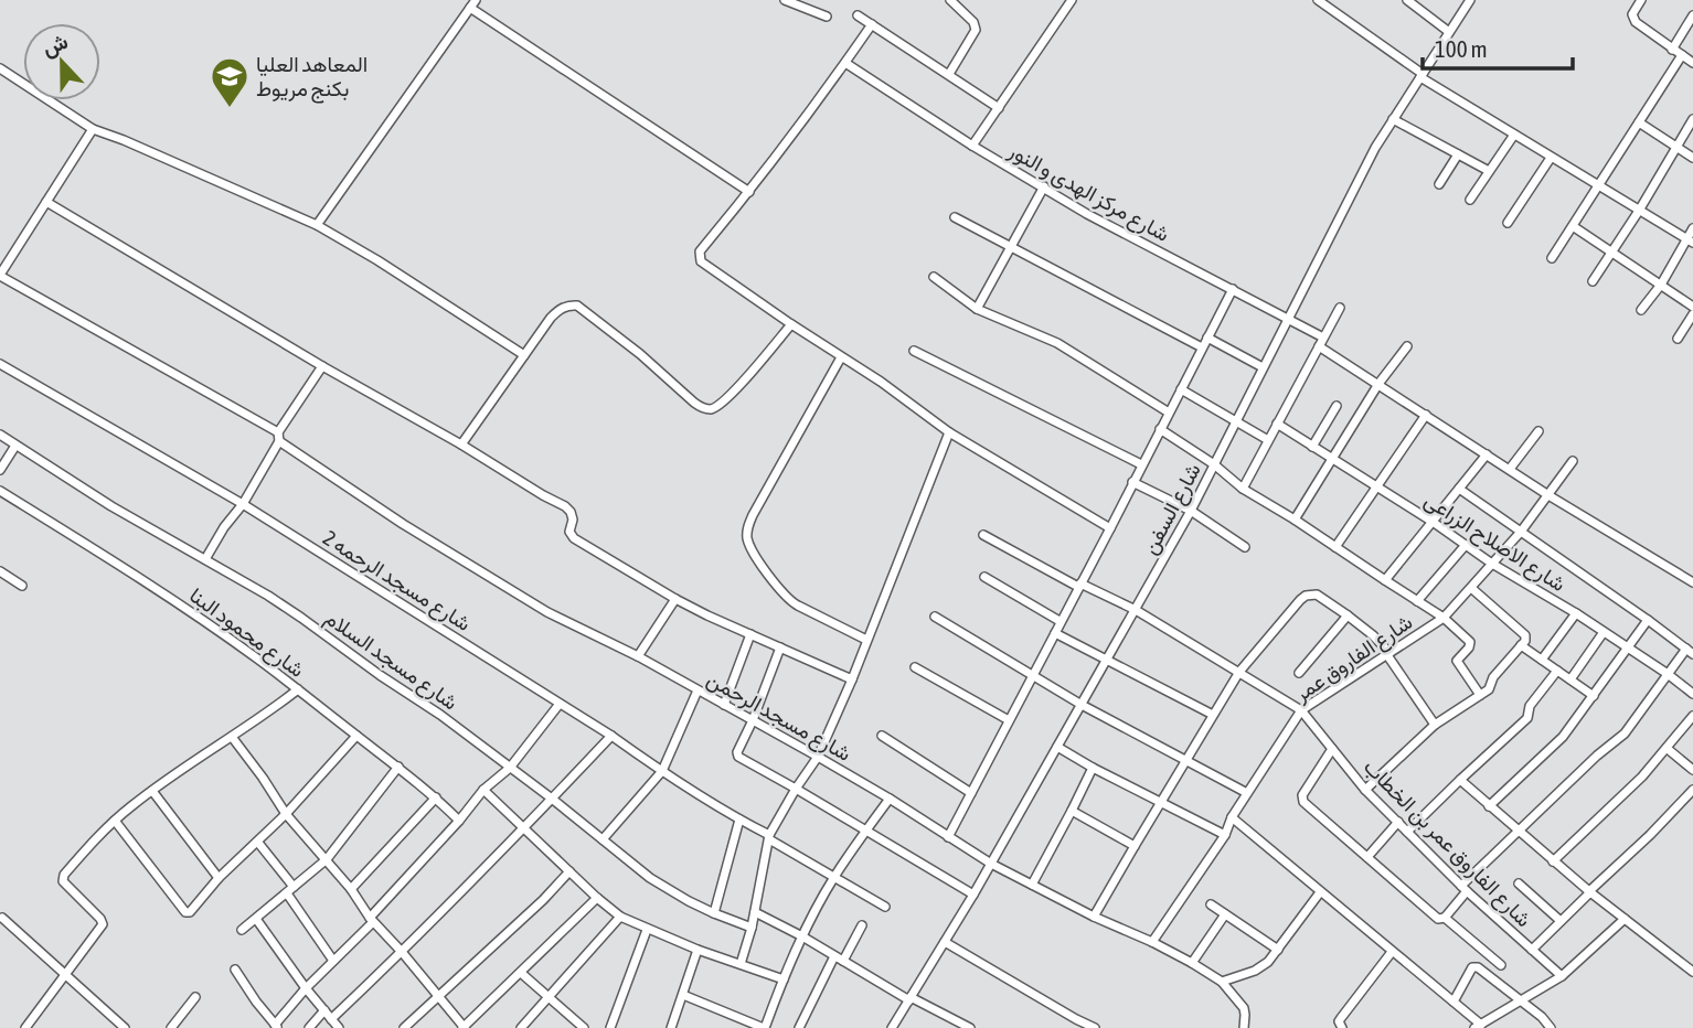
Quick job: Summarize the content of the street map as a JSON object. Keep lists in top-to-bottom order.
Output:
{
  "streets": {
    "street": [
      "شارع مركز الهدى و النور",
      "شارع السفن",
      "شارع الاصلاح الزراعى",
      "شارع مسجد الرحمه 2",
      "شارع محمود البنا",
      "شارع الفاروق عمر",
      "شارع مسجد السلام",
      "شارع مسجد الرحمن",
      "شارع الفاروق عمر بن الخطاب"
    ]
  },
  "crossings": [
    ["شارع مركز الهدى و النور", "شارع السفن"],
    ["شارع السفن", "شارع مسجد الرحمن"],
    ["شارع السفن", "شارع الفاروق عمر بن الخطاب"],
    ["شارع الاصلاح الزراعى", "شارع الفاروق عمر"],
    ["شارع الفاروق عمر", "شارع مسجد الرحمن"],
    ["شارع الفاروق عمر", "شارع الفاروق عمر بن الخطاب"]
  ],
  "places": {
    "school or university": ["المعاهد العليا بكنج مريوط"]
  },
  "scale_bar": "100 m",
  "north": "top"
}
